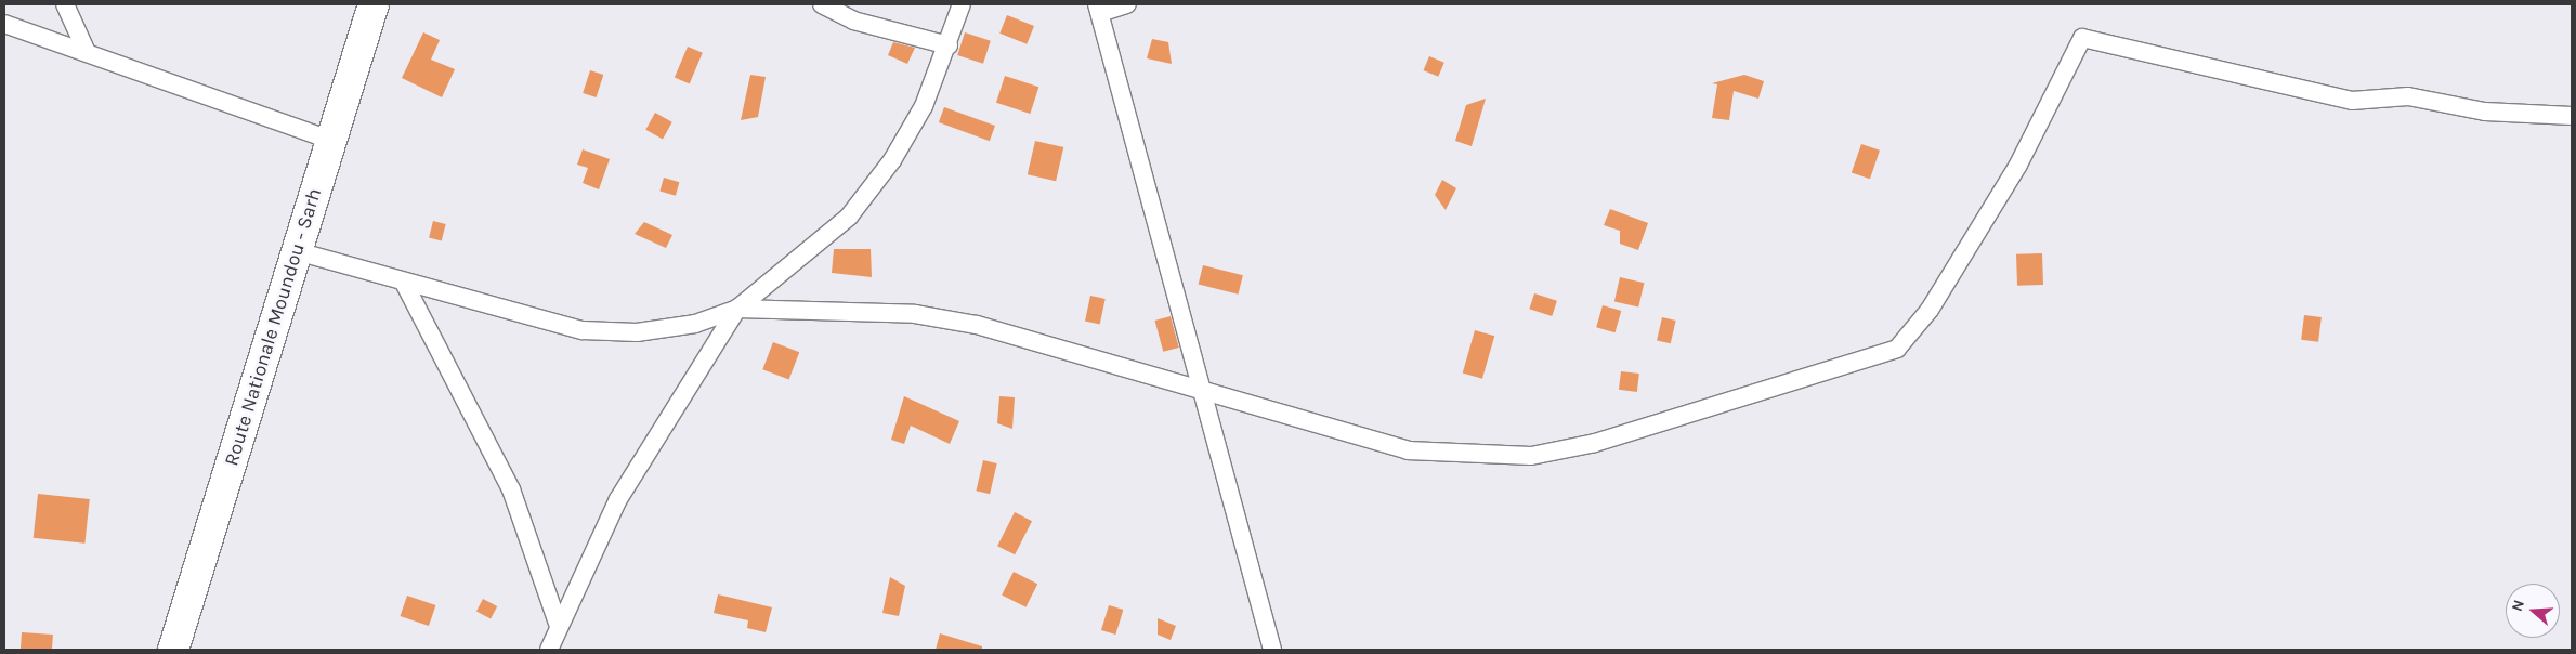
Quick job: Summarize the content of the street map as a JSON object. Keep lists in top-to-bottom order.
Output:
{
  "streets": {
    "highway": ["Route Nationale Moundou - Sarh"]
  },
  "north": "left"
}
